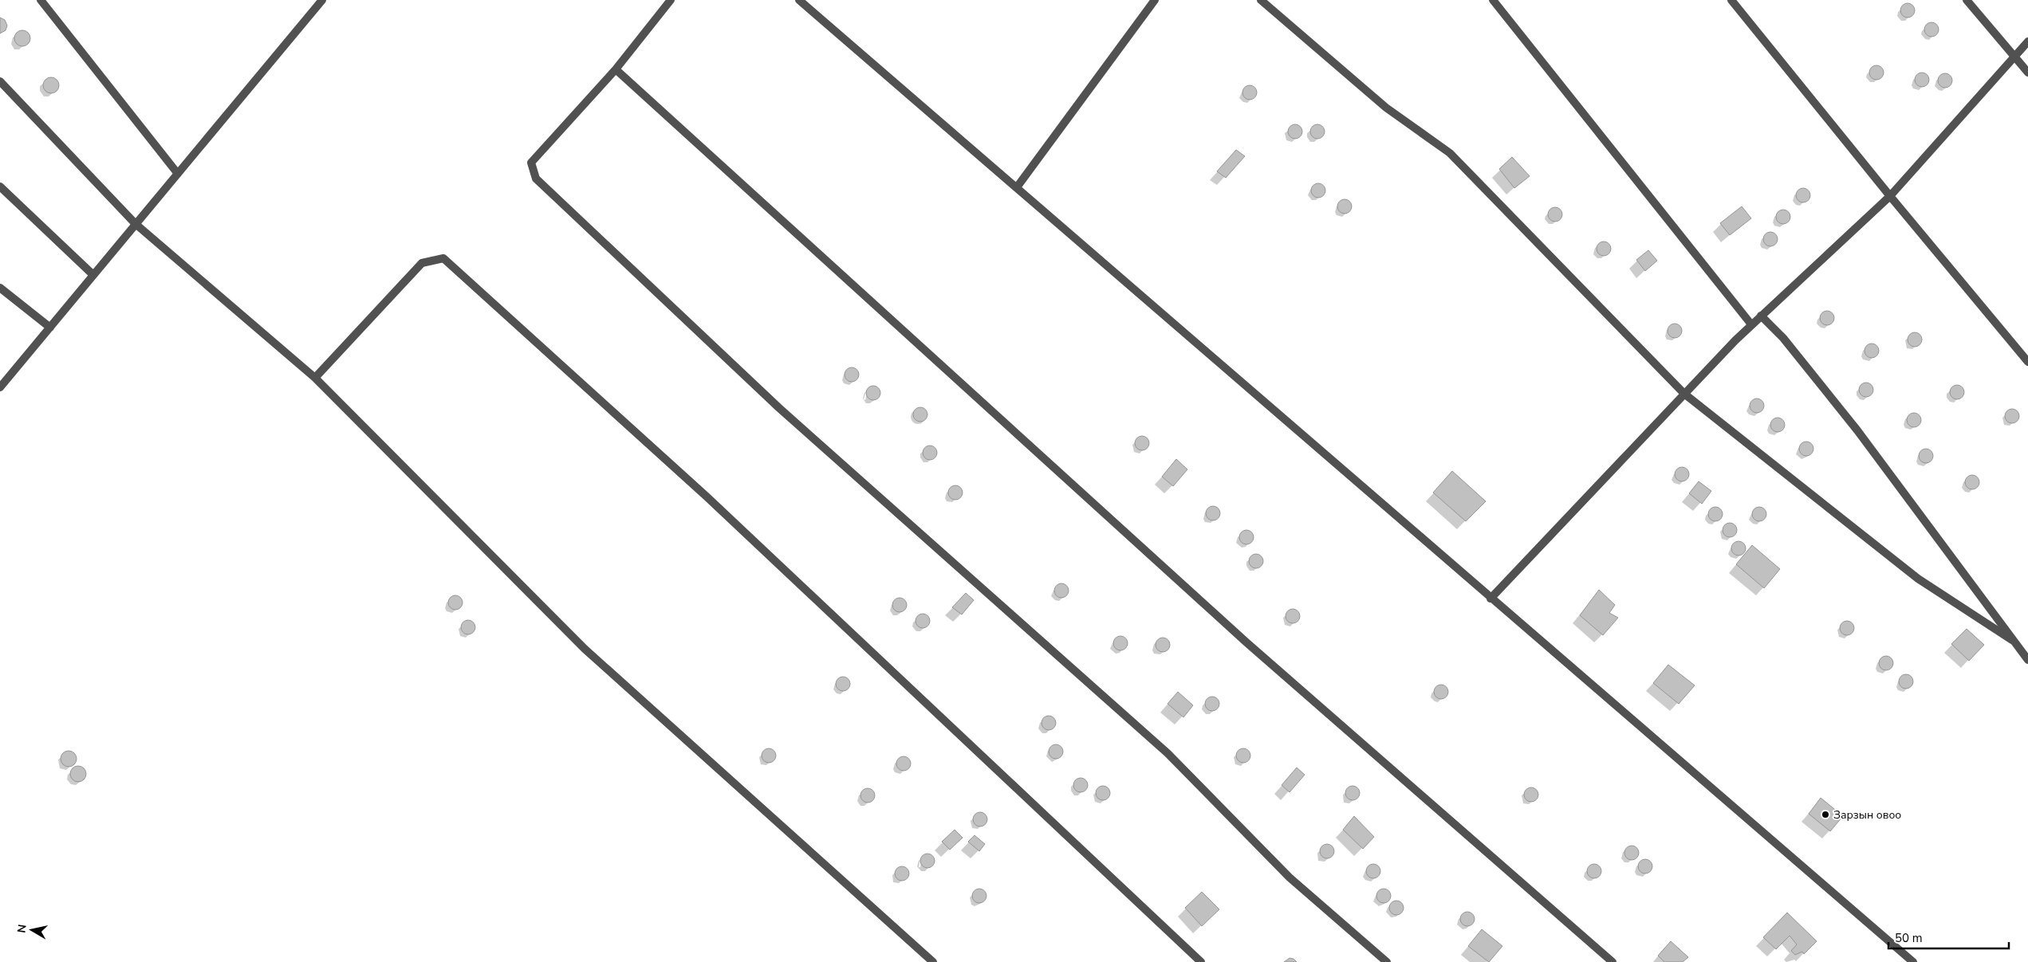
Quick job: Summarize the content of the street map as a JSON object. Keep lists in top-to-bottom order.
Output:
{
  "places": ["Зарзын овоо"],
  "scale_bar": "50 m",
  "north": "left"
}
